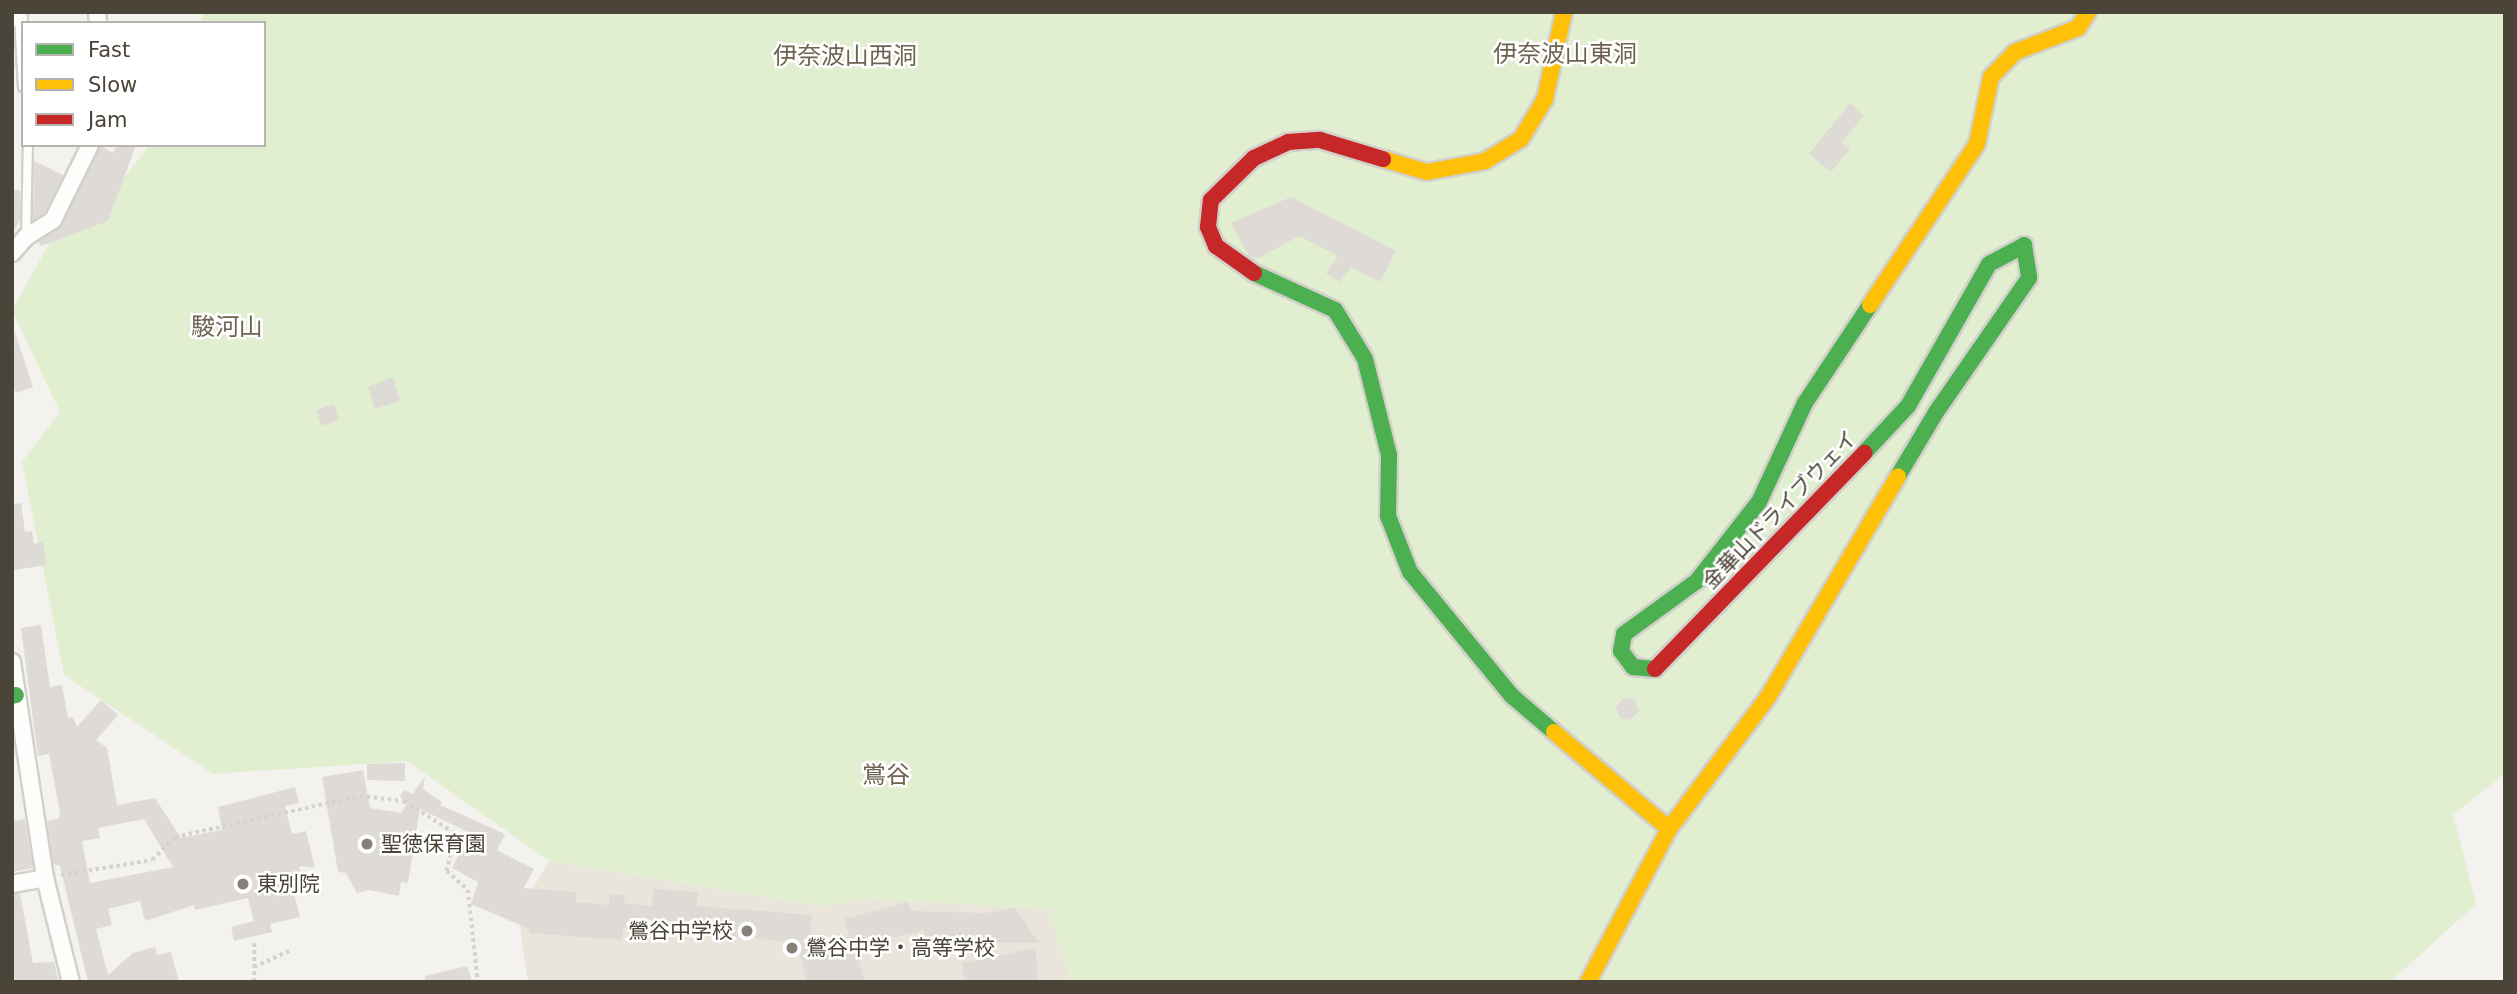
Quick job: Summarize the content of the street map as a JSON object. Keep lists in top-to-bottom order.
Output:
{
  "streets": {
    "street": ["金華山ドライブウェイ"]
  },
  "districts": [
    "伊奈波山東洞",
    "伊奈波山西洞",
    "駿河山",
    "鴬谷"
  ],
  "places": [
    "聖徳保育園",
    "東別院",
    "鶯谷中学校",
    "鶯谷中学・高等学校"
  ],
  "legend": ["Fast", "Slow", "Jam"]
}
